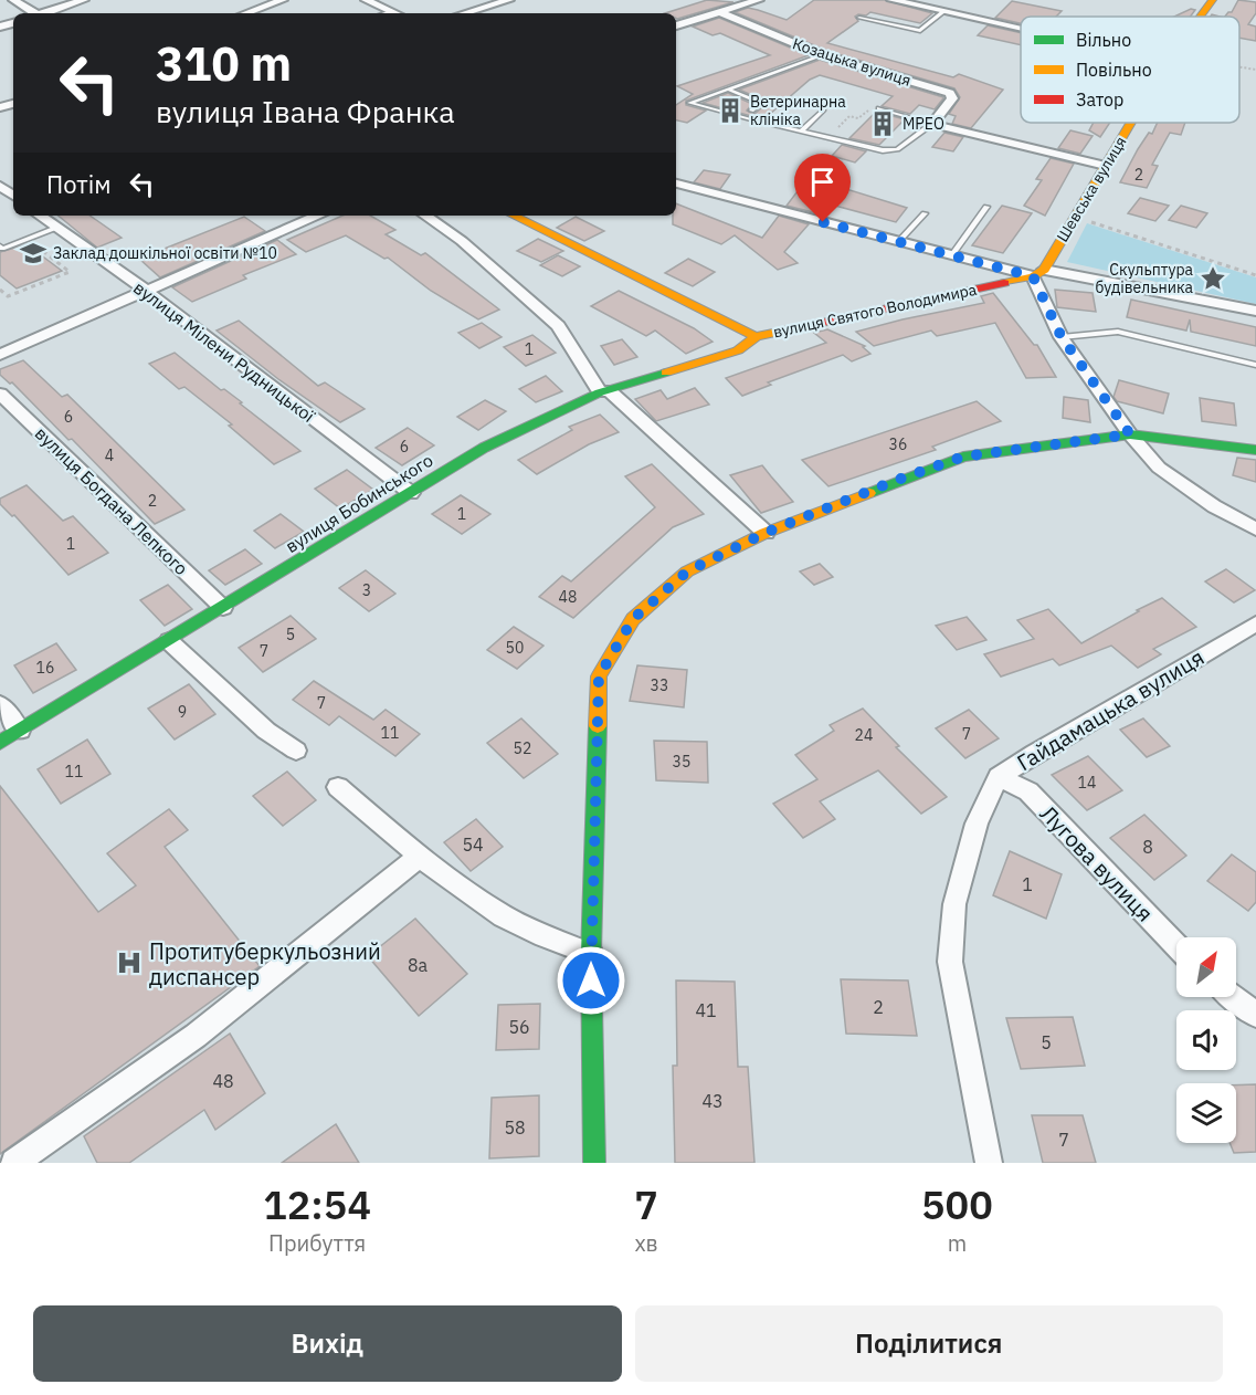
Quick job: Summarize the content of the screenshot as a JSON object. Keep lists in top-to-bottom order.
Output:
{
  "streets": {
    "street": [
      "Козацька вулиця",
      "Шевська вулиця",
      "вулиця Святого Володимира",
      "вулиця Мілени Рудницької",
      "вулиця Богдана Лепкого",
      "вулиця Бобинського",
      "Гайдамацька вулиця",
      "Лугова вулиця"
    ]
  },
  "crossings": [
    ["Шевська вулиця", "вулиця Святого Володимира"],
    ["вулиця Святого Володимира", "вулиця Бобинського"],
    ["вулиця Мілени Рудницької", "вулиця Бобинського"],
    ["вулиця Богдана Лепкого", "вулиця Бобинського"],
    ["Гайдамацька вулиця", "Лугова вулиця"]
  ],
  "places": {
    "building": ["Ветеринарна клініка", "МРЕО"],
    "school or university": ["Заклад дошкільної освіти №10"],
    "place": ["Скульптура будівельника"],
    "hospital": ["Протитуберкульозний диспансер"]
  },
  "house_numbers": [
    "2",
    "1",
    "6",
    "36",
    "6",
    "4",
    "2",
    "1",
    "1",
    "3",
    "48",
    "5",
    "50",
    "7",
    "16",
    "33",
    "7",
    "9",
    "11",
    "7",
    "24",
    "52",
    "35",
    "11",
    "14",
    "54",
    "8",
    "1",
    "8а",
    "2",
    "41",
    "56",
    "5",
    "48",
    "43",
    "58",
    "7"
  ],
  "legend": ["Вільно", "Повільно", "Затор"],
  "north": "top right",
  "page": {
    "turn": ["310 m", "вулиця Івана Франка"],
    "then": "Потім",
    "eta": [
      "12:54",
      "Прибуття",
      "7",
      "хв",
      "500",
      "m"
    ],
    "buttons": ["Вихід", "Поділитися"]
  }
}
